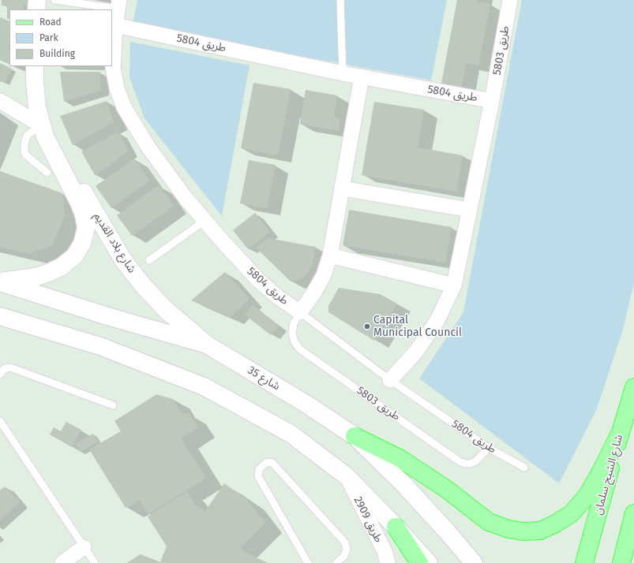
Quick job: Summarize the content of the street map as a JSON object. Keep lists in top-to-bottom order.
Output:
{
  "streets": {
    "main road": ["شارع بلاد القديم", "شارع 35", "شارع الشيخ سلمان"],
    "street": ["طريق 5804", "طريق 5803", "طريق 2909"]
  },
  "crossings": [
    ["طريق 5804", "طريق 5803"],
    ["شارع بلاد القديم", "شارع 35"]
  ],
  "places": ["Capital Municipal Council"],
  "legend": ["Road", "Park", "Building"]
}
